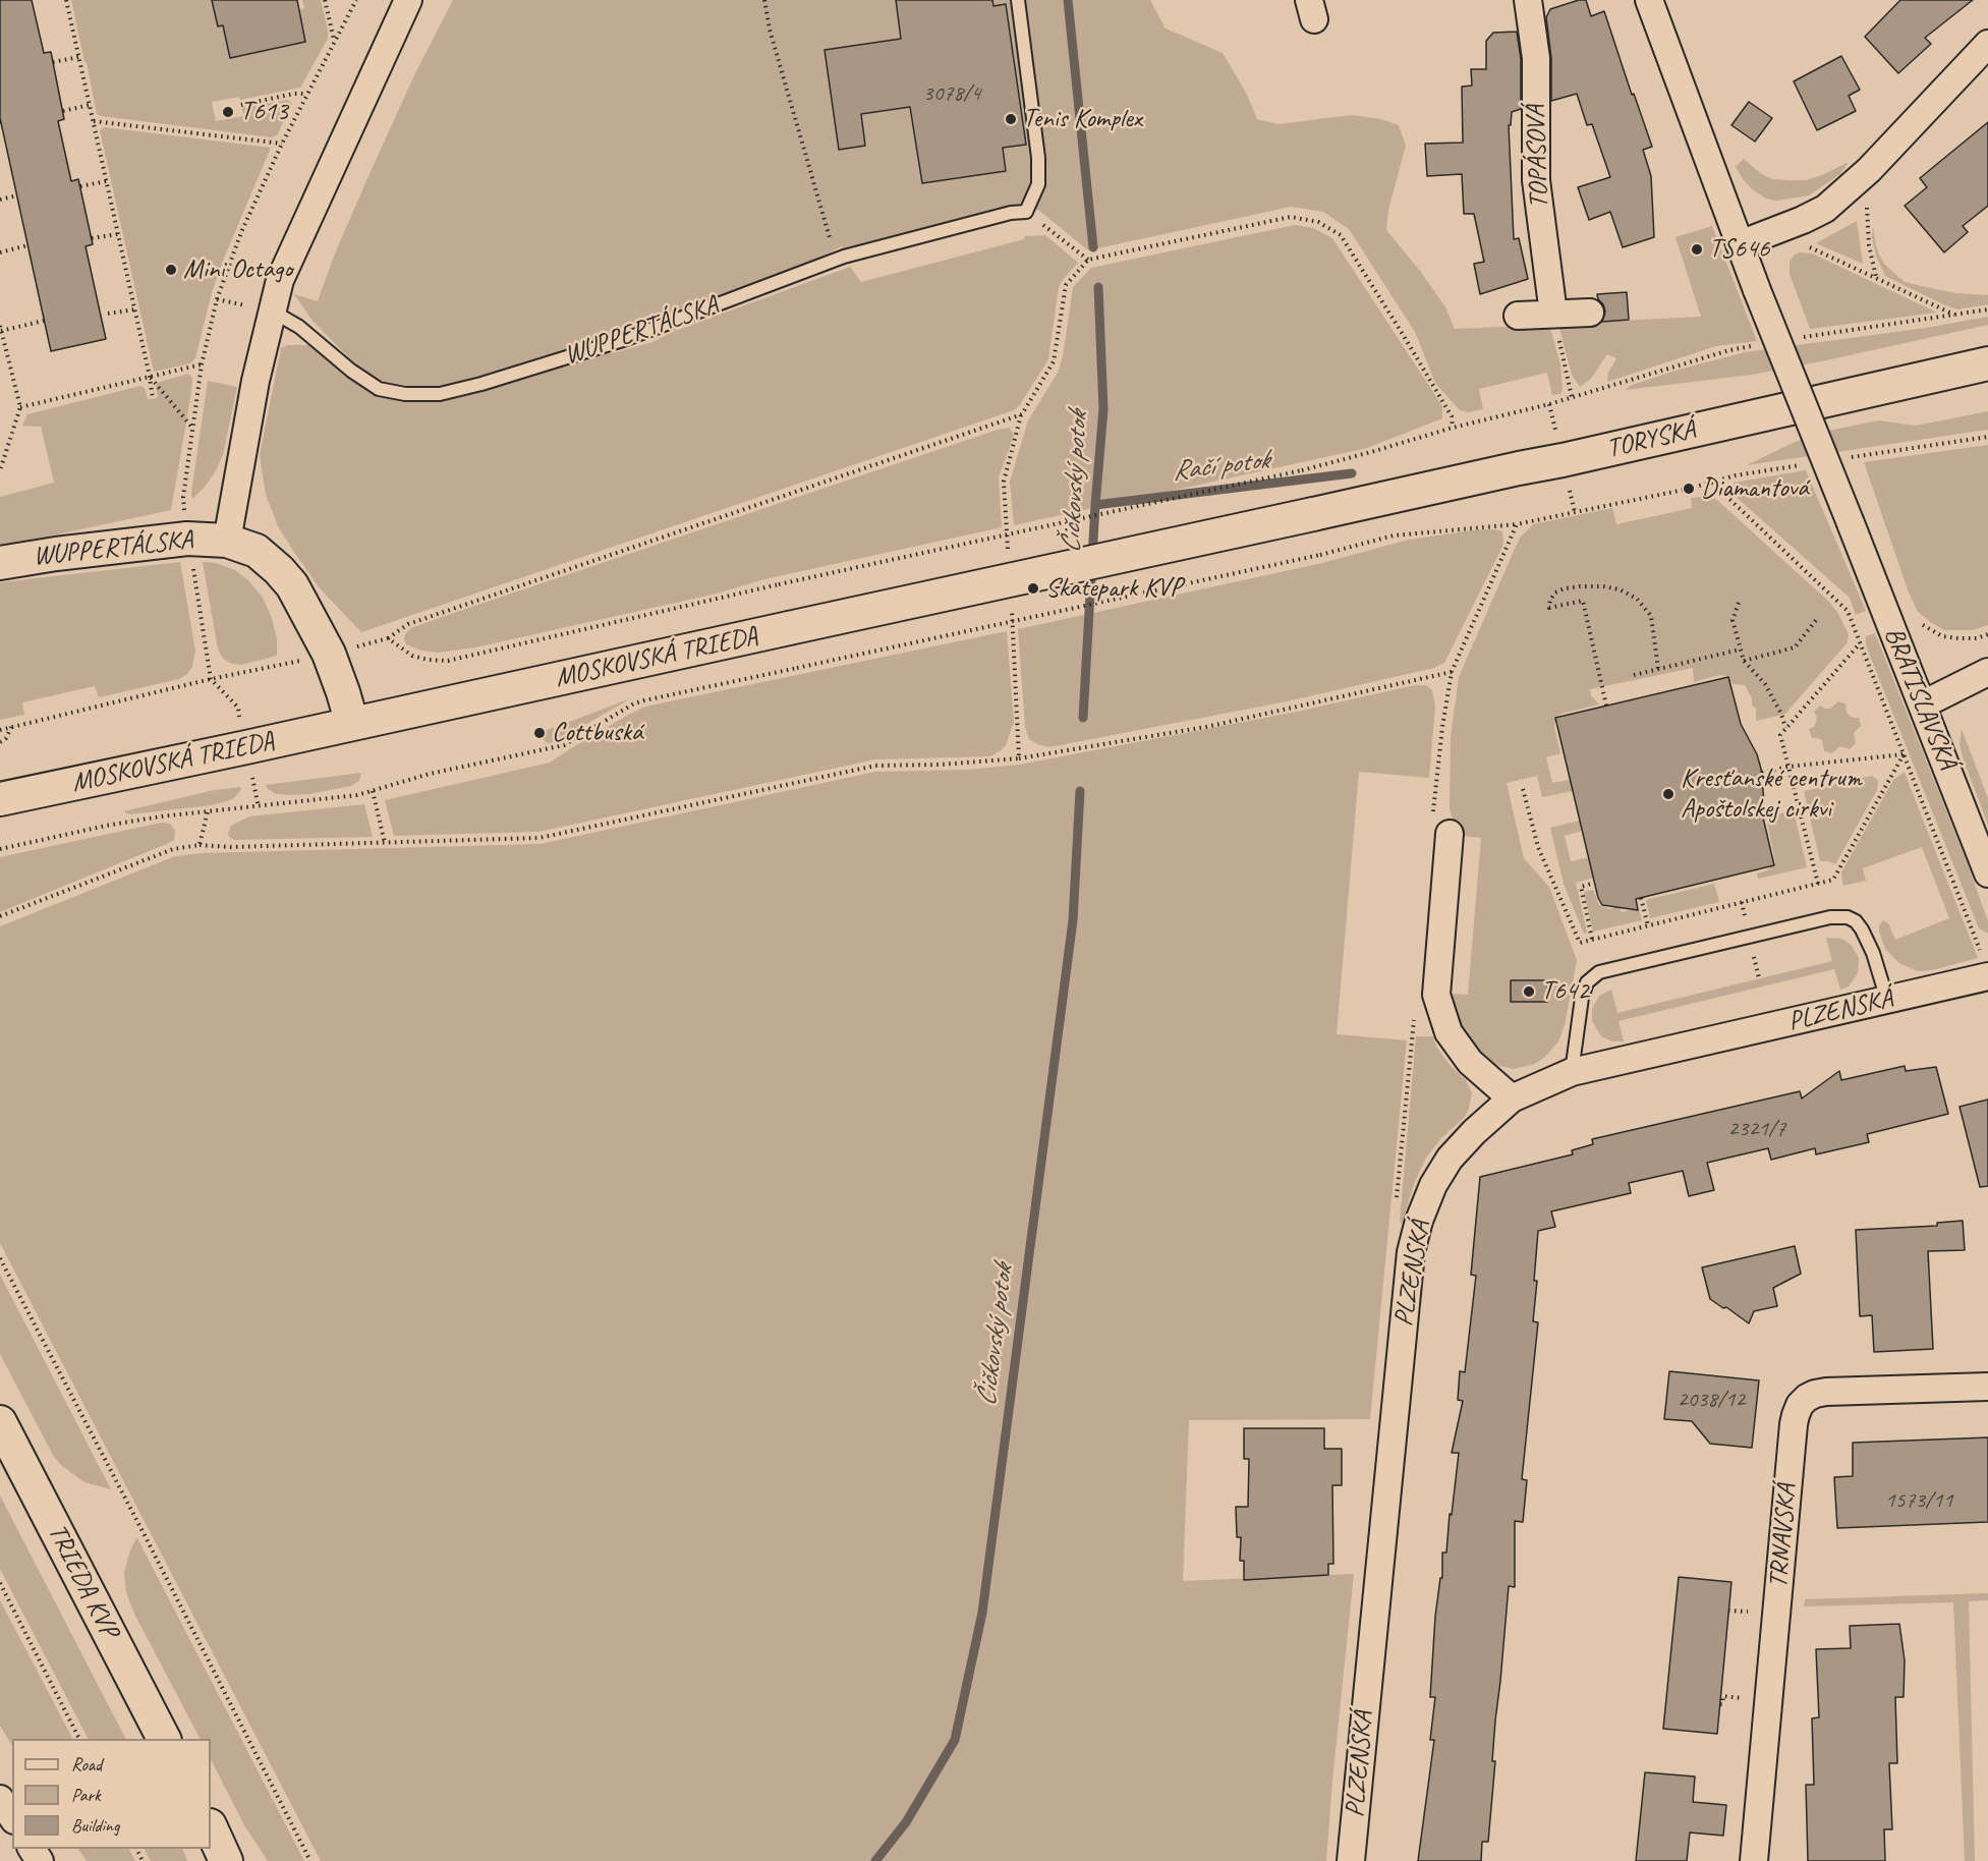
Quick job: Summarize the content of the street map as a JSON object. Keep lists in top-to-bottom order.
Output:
{
  "streets": {
    "street": [
      "TOPÁSOVÁ",
      "WUPPERTÁLSKA",
      "TORYSKÁ",
      "MOSKOVSKÁ TRIEDA",
      "BRATISLAVSKÁ",
      "PLZENSKÁ",
      "TRNAVSKÁ",
      "TRIEDA KVP"
    ]
  },
  "crossings": [
    ["WUPPERTÁLSKA", "MOSKOVSKÁ TRIEDA"],
    ["TORYSKÁ", "MOSKOVSKÁ TRIEDA"]
  ],
  "water": ["Račí potok", "Čičkovský potok"],
  "places": [
    "T613",
    "Tenis Komplex",
    "TS646",
    "Mini Octago",
    "Diamantová",
    "Skatepark KVP",
    "Cottbuská",
    "Kresťanské centrum Apoštolskej cirkvi",
    "T642"
  ],
  "house_numbers": [
    "3078/4",
    "2321/7",
    "2038/12",
    "1573/11"
  ],
  "legend": ["Road", "Park", "Building"]
}
